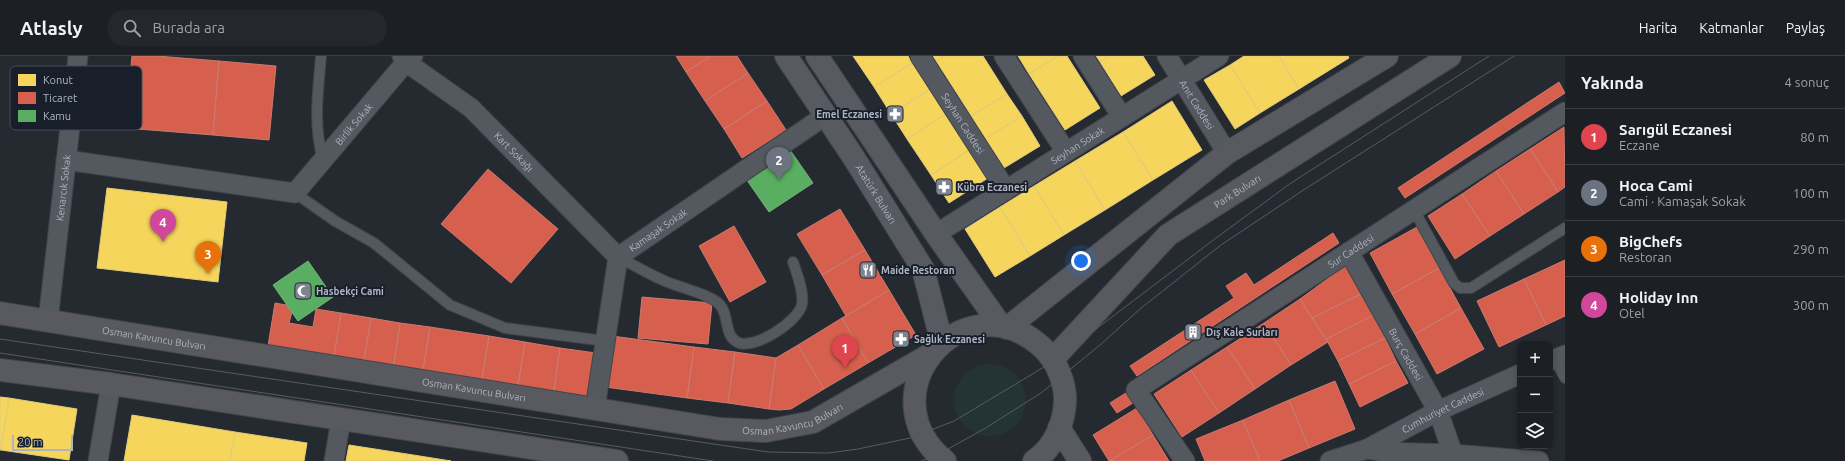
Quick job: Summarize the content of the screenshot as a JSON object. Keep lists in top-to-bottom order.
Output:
{
  "streets": {
    "highway": ["Park Bulvarı", "Osman Kavuncu Bulvarı"],
    "main road": ["Atatürk Bulvarı"],
    "street": [
      "Anıt Caddesi",
      "Seyhan Caddesi",
      "Birlik Sokak",
      "Seyhan Sokak",
      "Kart Sokağı",
      "Kenarcık Sokak",
      "Kamaşak Sokak",
      "Sur Caddesi",
      "Burç Caddesi",
      "Cumhuriyet Caddesi"
    ]
  },
  "crossings": [
    ["Anıt Caddesi", "Seyhan Sokak"],
    ["Seyhan Caddesi", "Seyhan Sokak"],
    ["Birlik Sokak", "Kart Sokağı"],
    ["Kart Sokağı", "Kamaşak Sokak"],
    ["Kenarcık Sokak", "Osman Kavuncu Bulvarı"],
    ["Atatürk Bulvarı", "Kamaşak Sokak"],
    ["Atatürk Bulvarı", "Osman Kavuncu Bulvarı"],
    ["Sur Caddesi", "Burç Caddesi"],
    ["Burç Caddesi", "Cumhuriyet Caddesi"]
  ],
  "places": {
    "pharmacy": ["Emel Eczanesi", "Kübra Eczanesi", "Sağlık Eczanesi"],
    "restaurant": ["Maide Restoran"],
    "mosque": ["Hasbekçi Cami"],
    "building": ["Dış Kale Surları"]
  },
  "legend": ["Konut", "Ticaret", "Kamu"],
  "scale_bar": "20 m",
  "page": {
    "header": "Atlasly",
    "search": "Burada ara",
    "nav": ["Harita", "Katmanlar", "Paylaş"],
    "heading": ["Yakında", "4 sonuç"],
    "list": [
      {
        "mark": "1",
        "name": "Sarıgül Eczanesi",
        "note": "Eczane",
        "value": "80 m"
      },
      {
        "mark": "2",
        "name": "Hoca Cami",
        "note": "Cami · Kamaşak Sokak",
        "value": "100 m"
      },
      {
        "mark": "3",
        "name": "BigChefs",
        "note": "Restoran",
        "value": "290 m"
      },
      {
        "mark": "4",
        "name": "Holiday Inn",
        "note": "Otel",
        "value": "300 m"
      }
    ],
    "pins": [
      "2",
      "4",
      "3",
      "1"
    ],
    "map_buttons": ["+", "−"],
    "scale": "20 m"
  }
}
